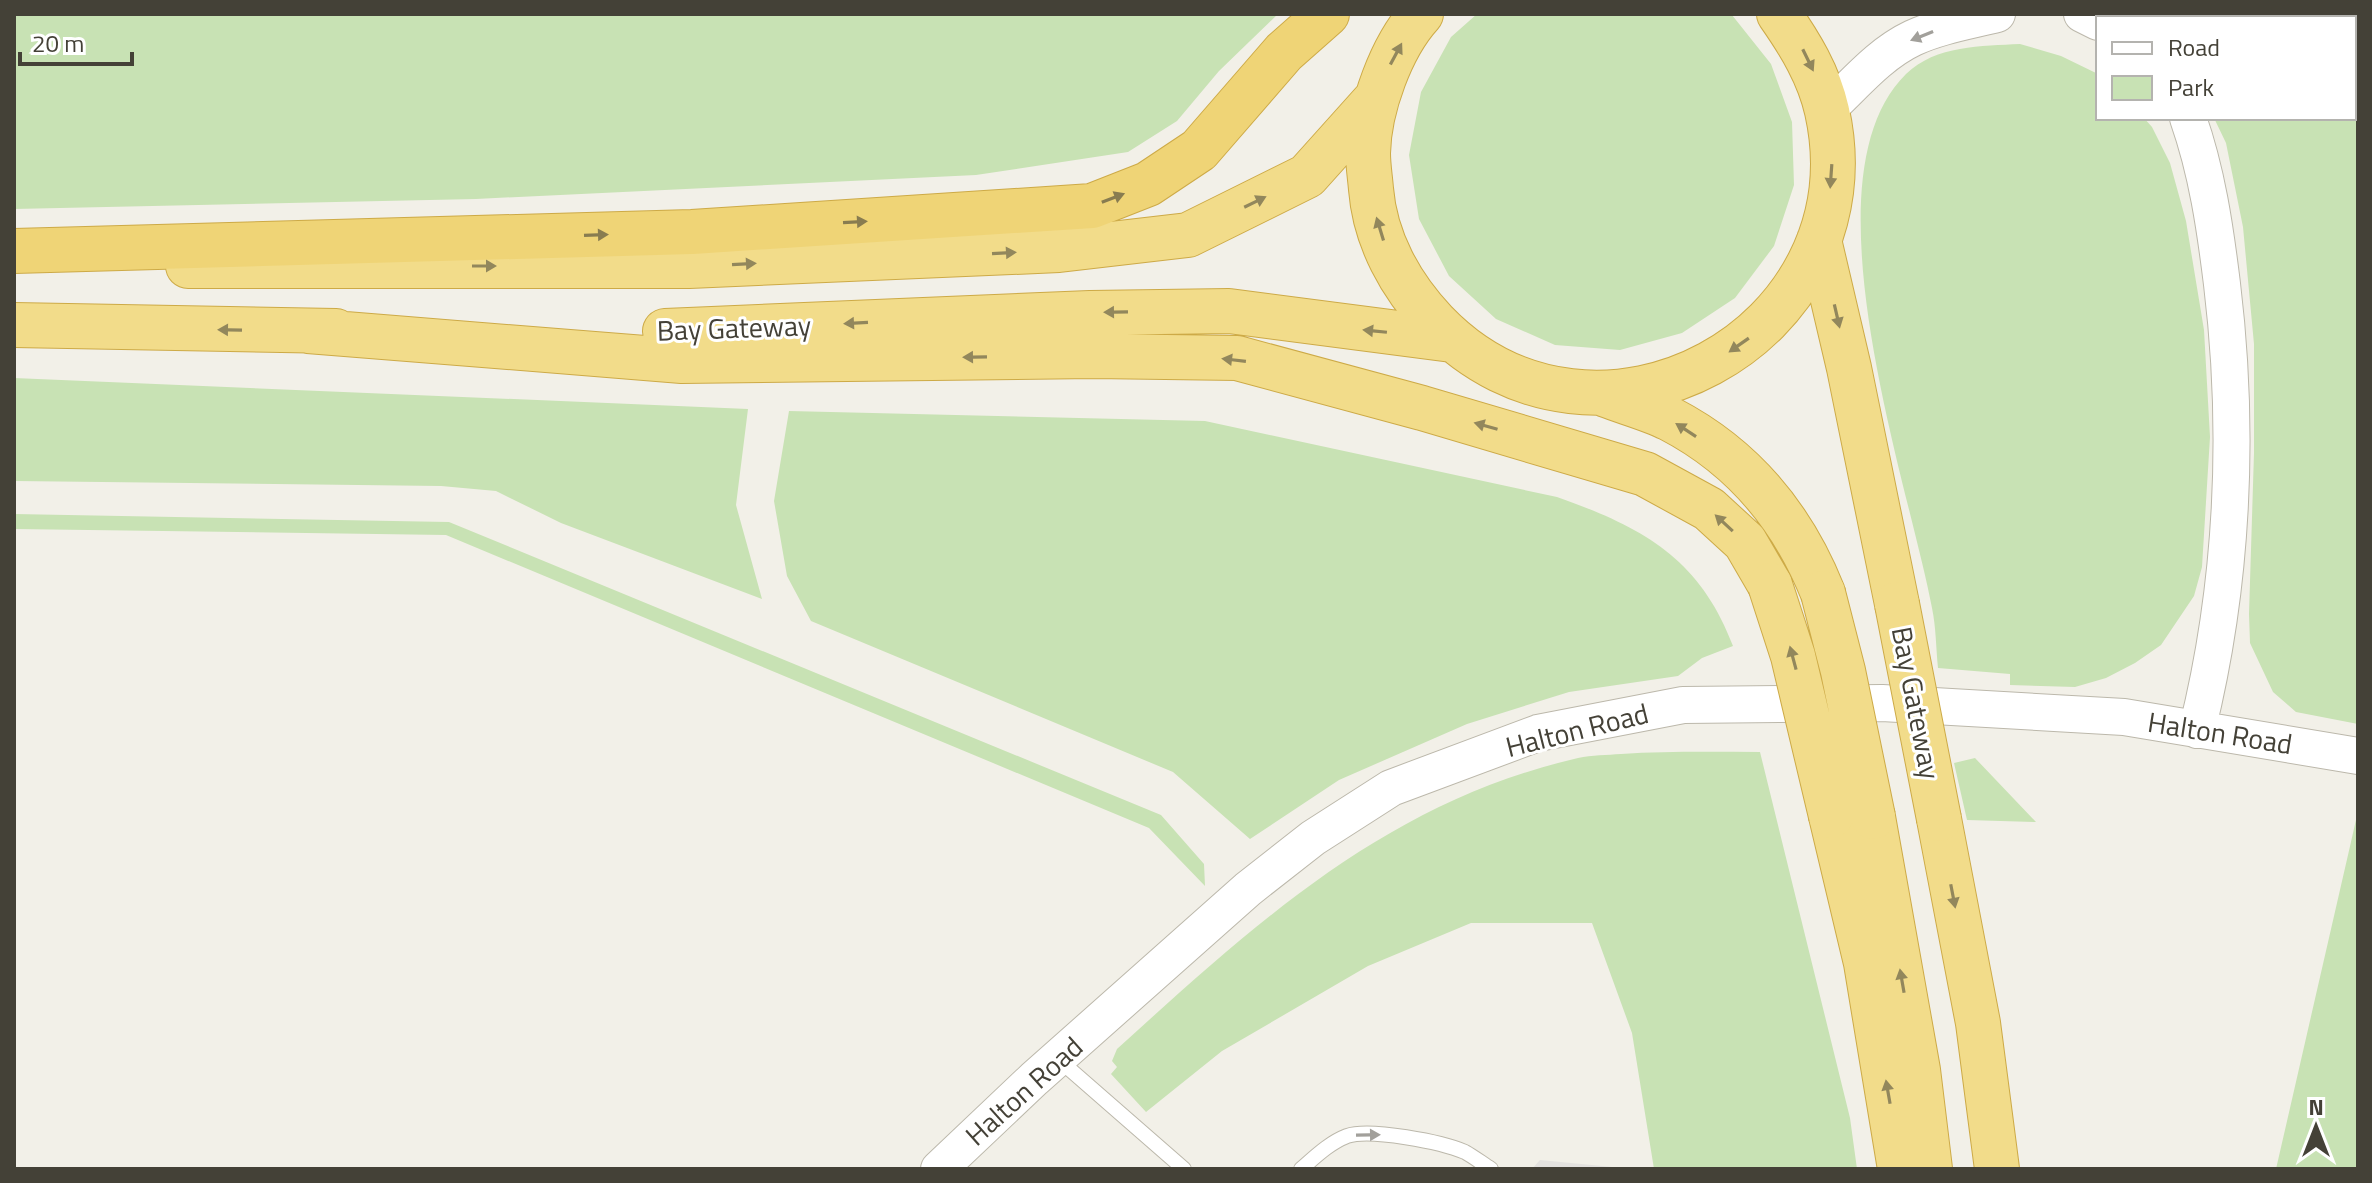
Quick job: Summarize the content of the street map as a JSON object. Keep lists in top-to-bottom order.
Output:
{
  "streets": {
    "highway": ["Bay Gateway"],
    "street": ["Halton Road"]
  },
  "legend": ["Road", "Park"],
  "scale_bar": "20 m",
  "north": "top"
}
